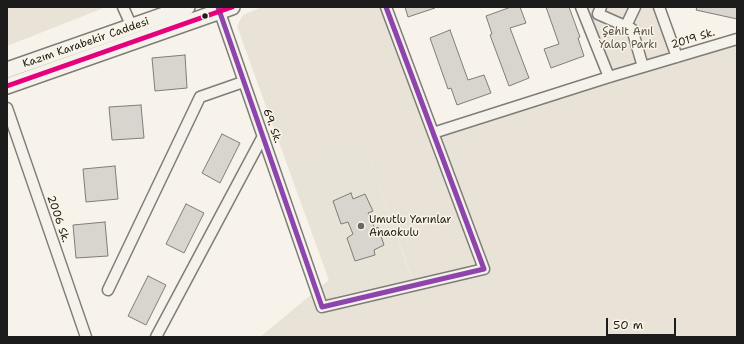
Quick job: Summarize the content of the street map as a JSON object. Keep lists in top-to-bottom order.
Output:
{
  "streets": {
    "street": [
      "2019 Sk.",
      "Kazım Karabekir Caddesi",
      "69. Sk.",
      "2006 Sk."
    ]
  },
  "crossings": [
    ["2019 Sk.", "69. Sk."],
    ["Kazım Karabekir Caddesi", "69. Sk."]
  ],
  "parks": ["Şehit Anıl Yalap Parkı"],
  "places": ["Umutlu Yarınlar Anaokulu"],
  "scale_bar": "50 m"
}
